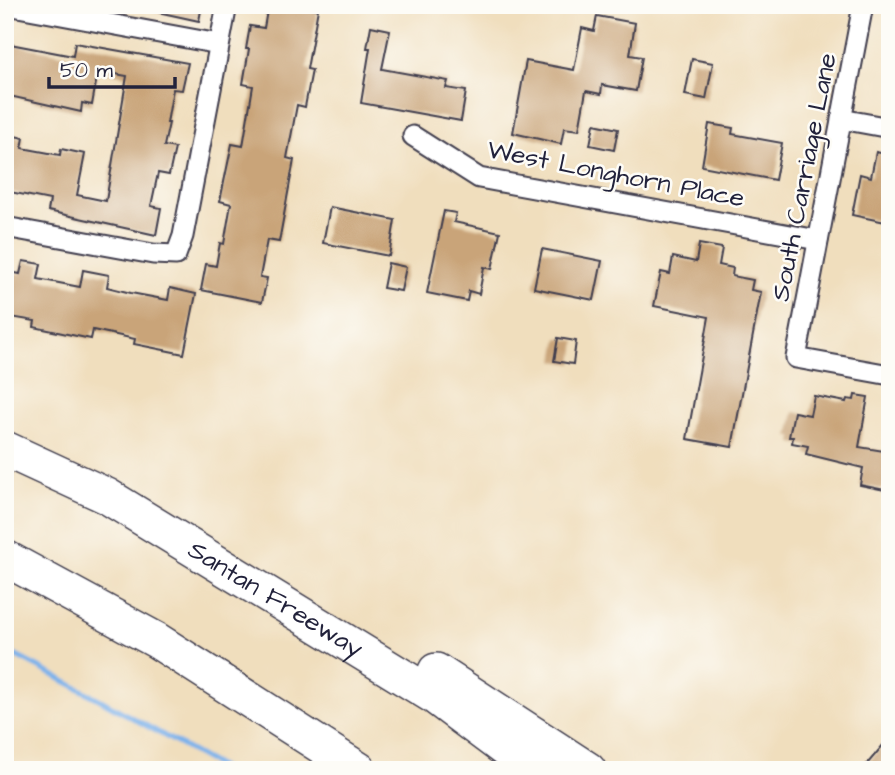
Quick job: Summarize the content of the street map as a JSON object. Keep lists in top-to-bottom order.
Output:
{
  "streets": {
    "highway": ["Santan Freeway"],
    "street": ["West Longhorn Place", "South Carriage Lane"]
  },
  "crossings": [
    ["West Longhorn Place", "South Carriage Lane"]
  ],
  "scale_bar": "50 m"
}
